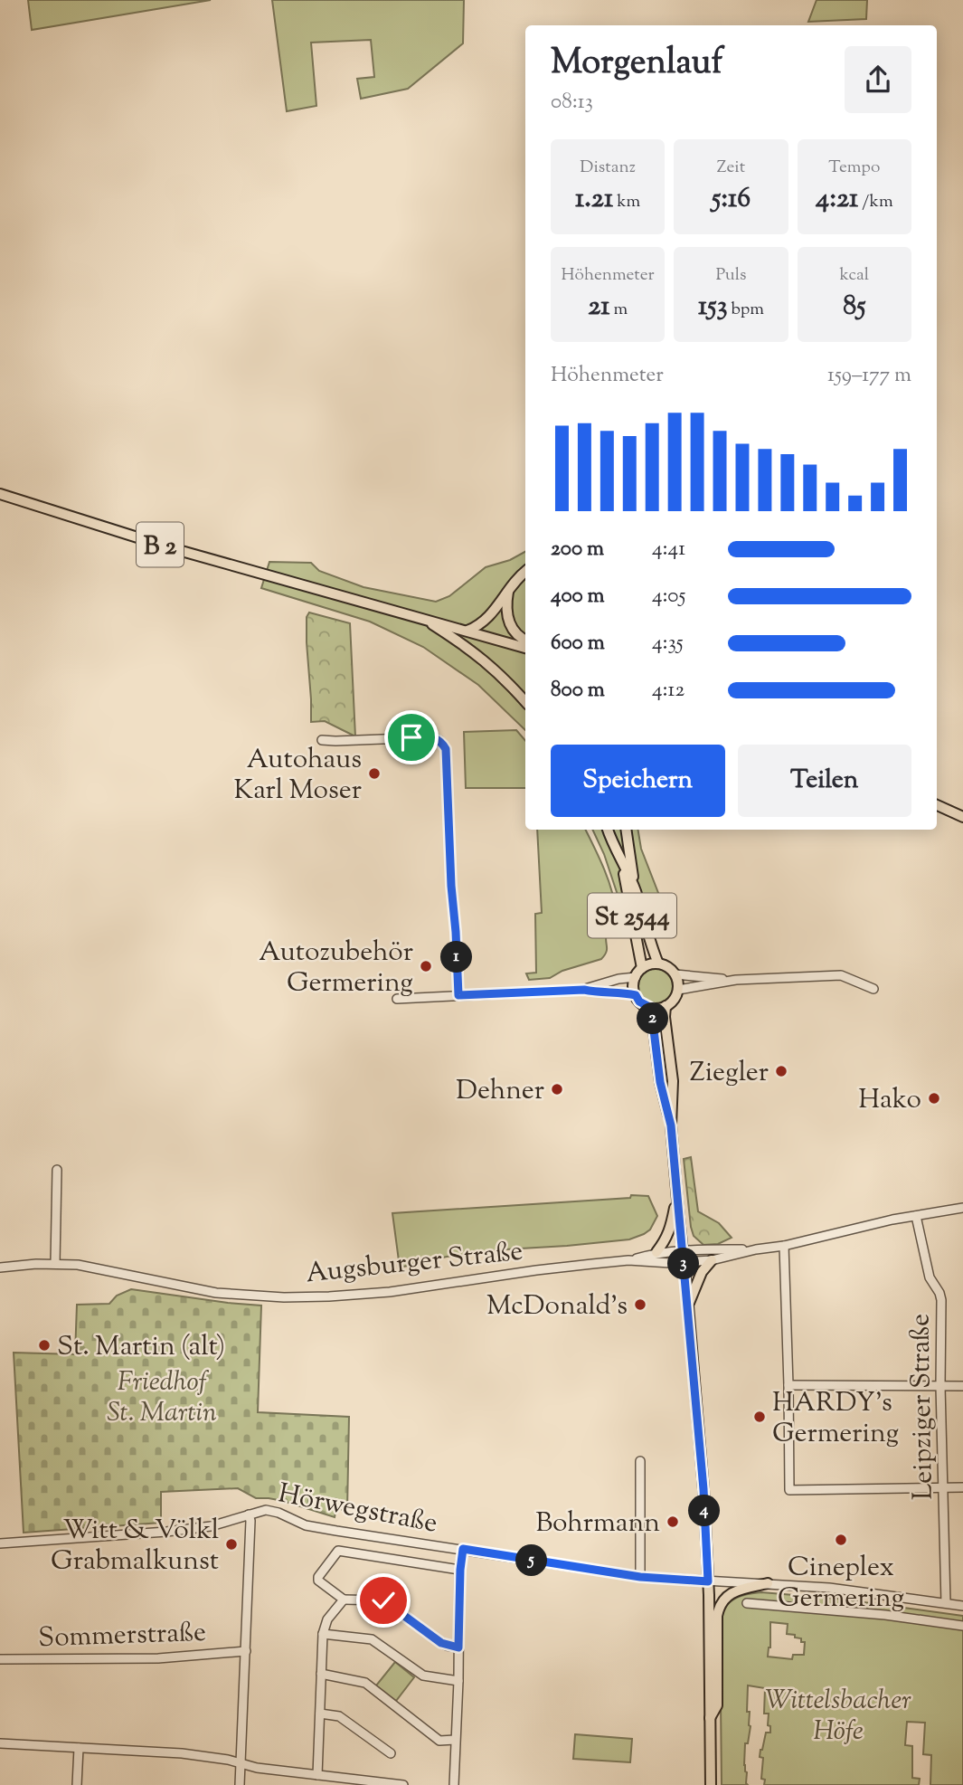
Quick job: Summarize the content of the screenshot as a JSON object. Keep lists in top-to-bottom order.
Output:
{
  "streets": {
    "main road": ["B 2", "St 2544"],
    "street": [
      "Augsburger Straße",
      "Leipziger Straße",
      "Hörwegstraße",
      "Sommerstraße"
    ]
  },
  "crossings": [
    ["Leipziger Straße", "Hörwegstraße"]
  ],
  "parks": ["Friedhof St. Martin", "Wittelsbacher Höfe"],
  "places": [
    "Autohaus Karl Moser",
    "Autozubehör Germering",
    "Ziegler",
    "Dehner",
    "Hako",
    "McDonald's",
    "St. Martin (alt)",
    "HARDY's Germering",
    "Bohrmann",
    "Cineplex Germering",
    "Witt & Völkl Grabmalkunst"
  ],
  "page": {
    "heading": ["Morgenlauf", "08:13"],
    "stats": [
      ["Distanz", "1.21 km"],
      ["Zeit", "5:16"],
      ["Tempo", "4:21 /km"],
      ["Höhenmeter", "21 m"],
      ["Puls", "153 bpm"],
      ["kcal", "85"]
    ],
    "chart": ["Höhenmeter", "159–177 m"],
    "list": [
      {
        "name": "200 m",
        "note": "4:41"
      },
      {
        "name": "400 m",
        "note": "4:05"
      },
      {
        "name": "600 m",
        "note": "4:35"
      },
      {
        "name": "800 m",
        "note": "4:12"
      }
    ],
    "buttons": ["Speichern", "Teilen"],
    "pins": [
      "1",
      "2",
      "3",
      "4",
      "5"
    ]
  }
}
